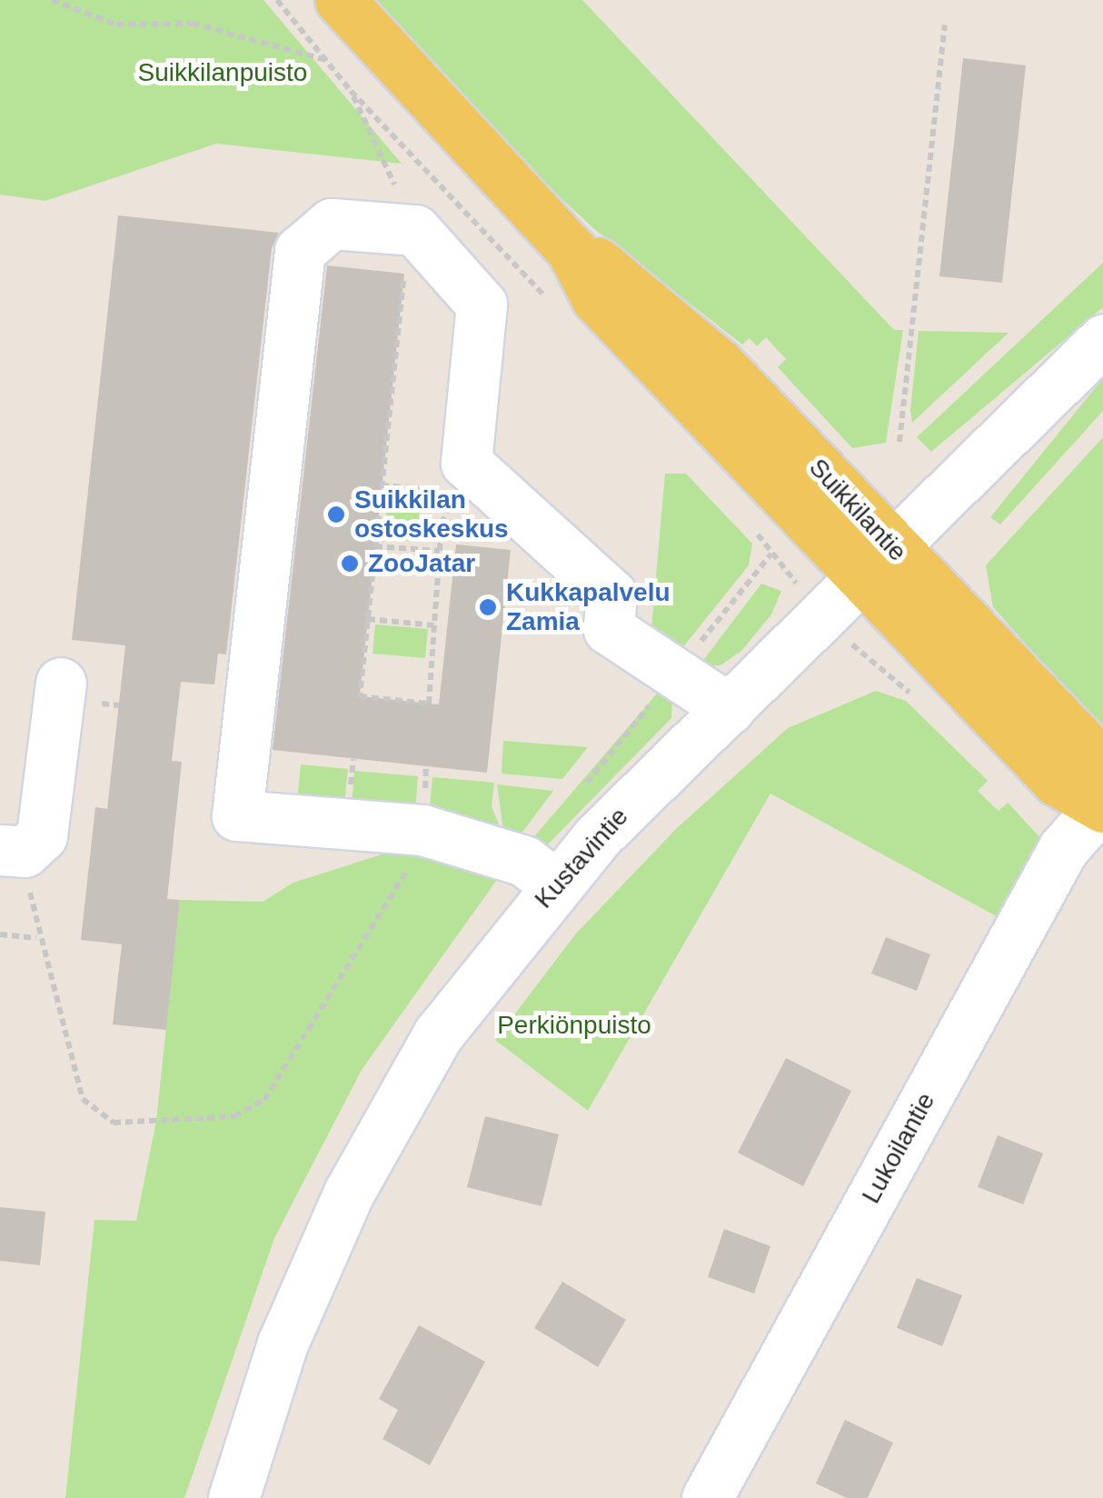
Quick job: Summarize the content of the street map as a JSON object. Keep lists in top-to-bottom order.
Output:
{
  "streets": {
    "main road": ["Suikkilantie"],
    "street": ["Kustavintie", "Lukoilantie"]
  },
  "crossings": [
    ["Suikkilantie", "Kustavintie"],
    ["Suikkilantie", "Lukoilantie"]
  ],
  "parks": ["Suikkilanpuisto", "Perkiönpuisto"],
  "places": ["Suikkilan ostoskeskus", "ZooJatar", "Kukkapalvelu Zamia"]
}
